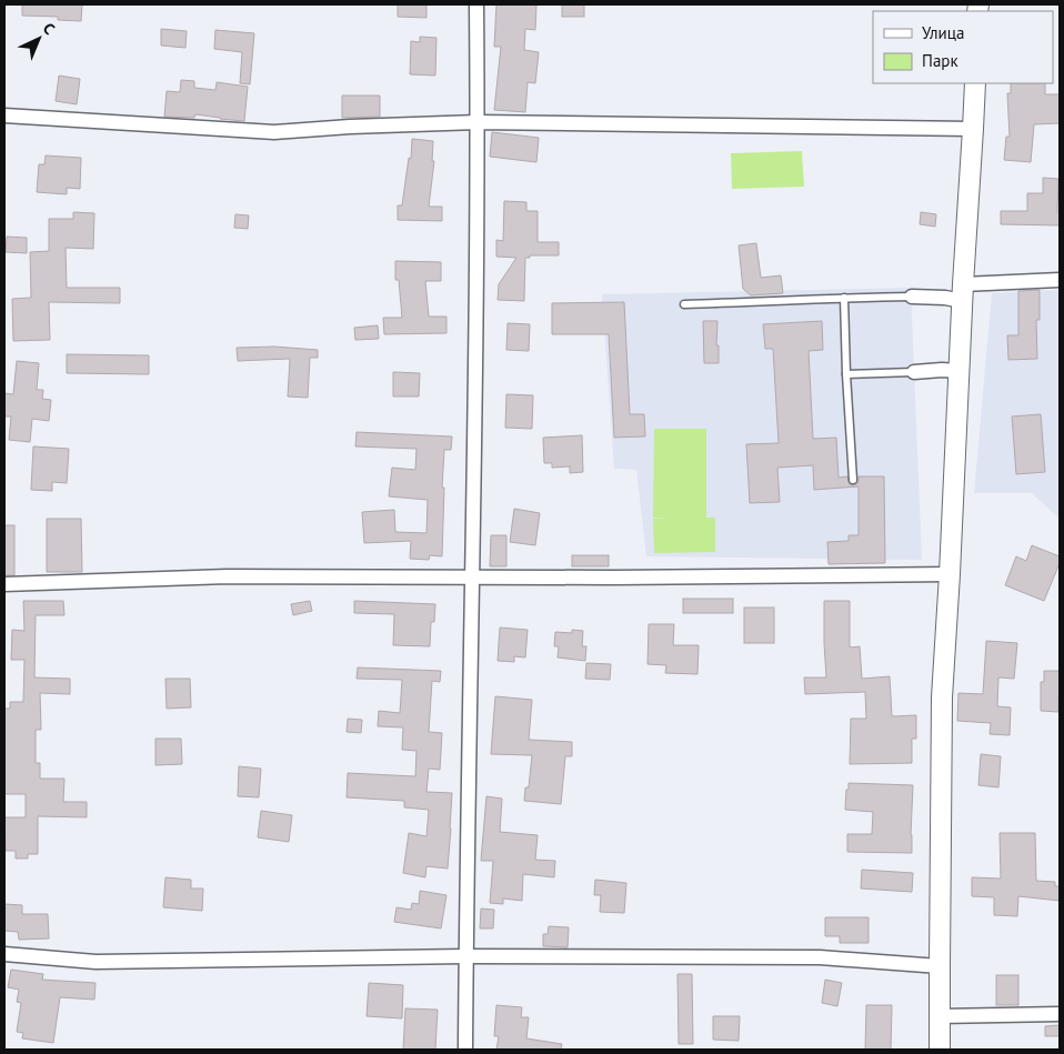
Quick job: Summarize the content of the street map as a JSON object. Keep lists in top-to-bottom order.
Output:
{
  "legend": ["Улица", "Парк"],
  "north": "top right"
}
